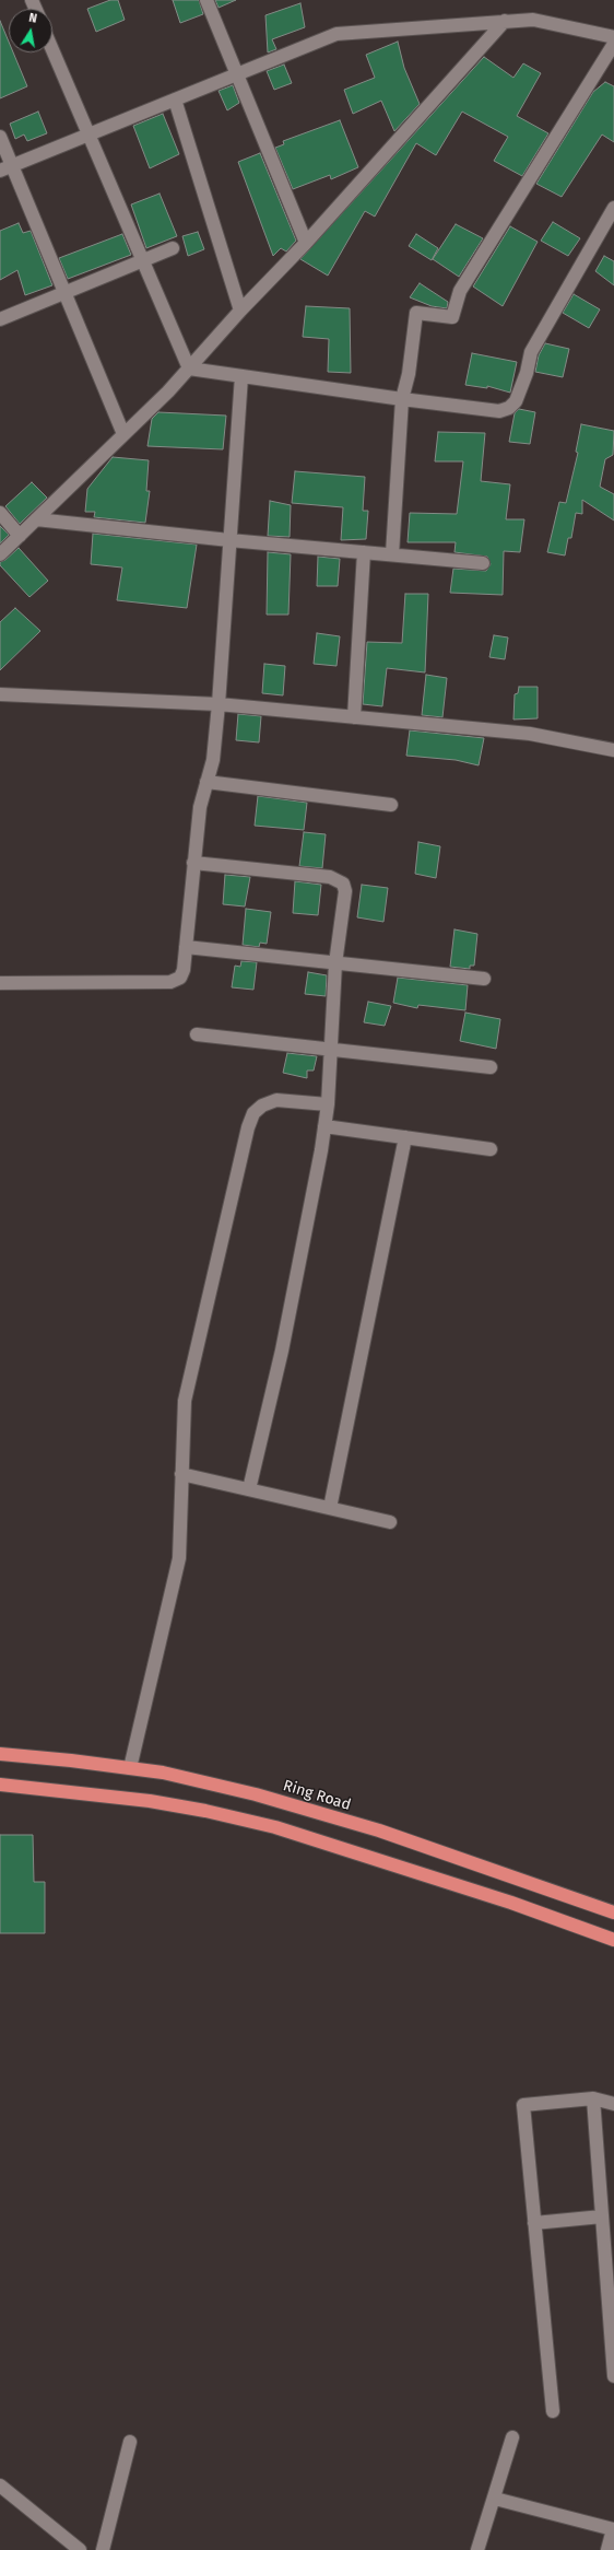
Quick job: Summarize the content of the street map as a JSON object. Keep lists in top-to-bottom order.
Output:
{
  "streets": {
    "highway": ["Ring Road"]
  },
  "north": "top"
}
